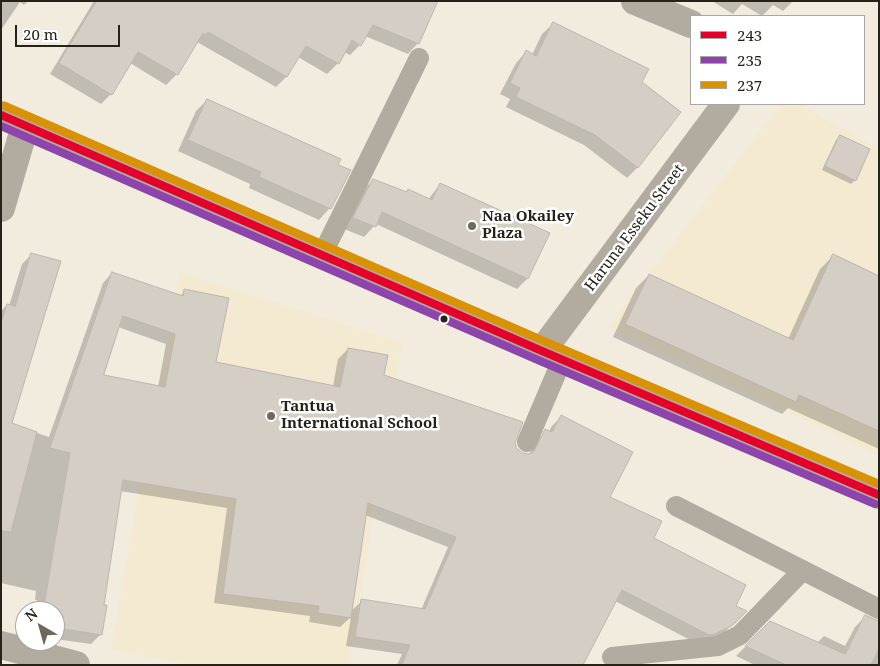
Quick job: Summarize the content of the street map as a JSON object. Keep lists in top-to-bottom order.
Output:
{
  "streets": {
    "street": ["Haruna Esseku Street"]
  },
  "places": ["Naa Okailey Plaza", "Tantua International School"],
  "lines": ["transit line 237", "transit line 243", "transit line 235"],
  "legend": ["243", "235", "237"],
  "scale_bar": "20 m",
  "north": "top left"
}
